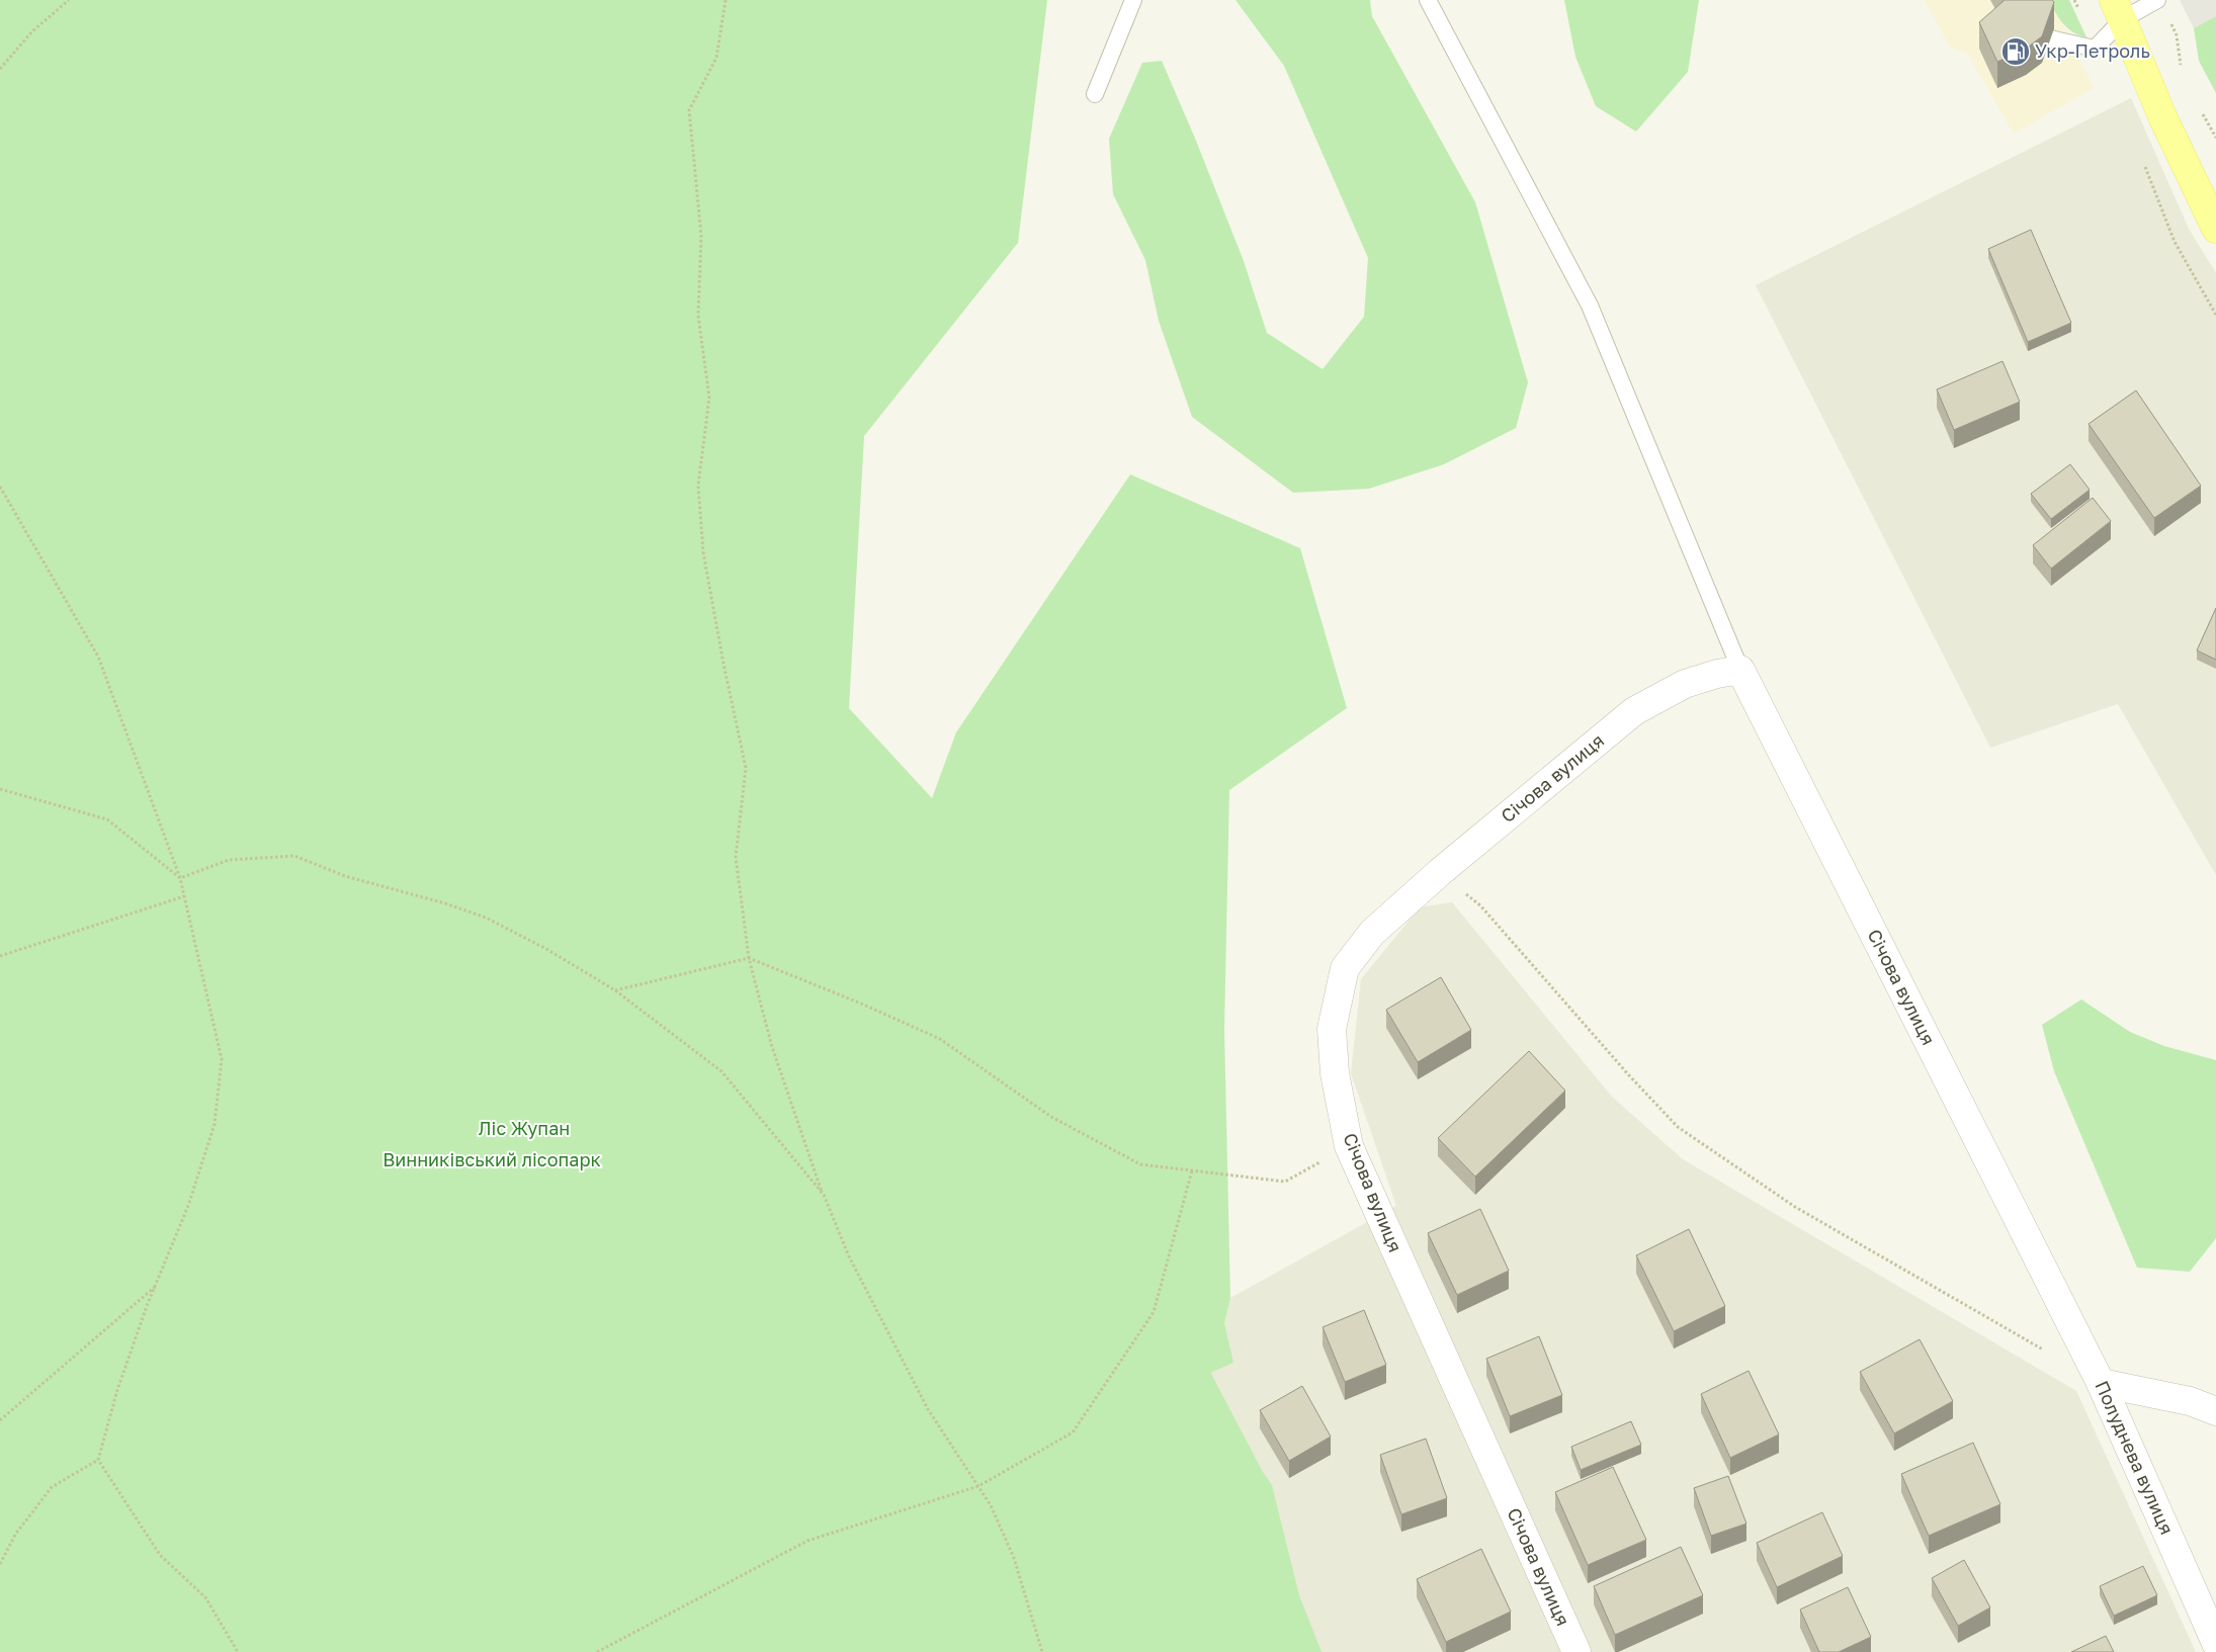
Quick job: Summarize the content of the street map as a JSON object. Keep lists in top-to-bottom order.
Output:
{
  "streets": {
    "street": ["Січова вулиця", "Полуднева вулиця"]
  },
  "crossings": [
    ["Січова вулиця", "Полуднева вулиця"]
  ],
  "parks": ["Ліс Жупан", "Винниківський лісопарк"],
  "places": {
    "fuel station": ["Укр-Петроль"]
  }
}
